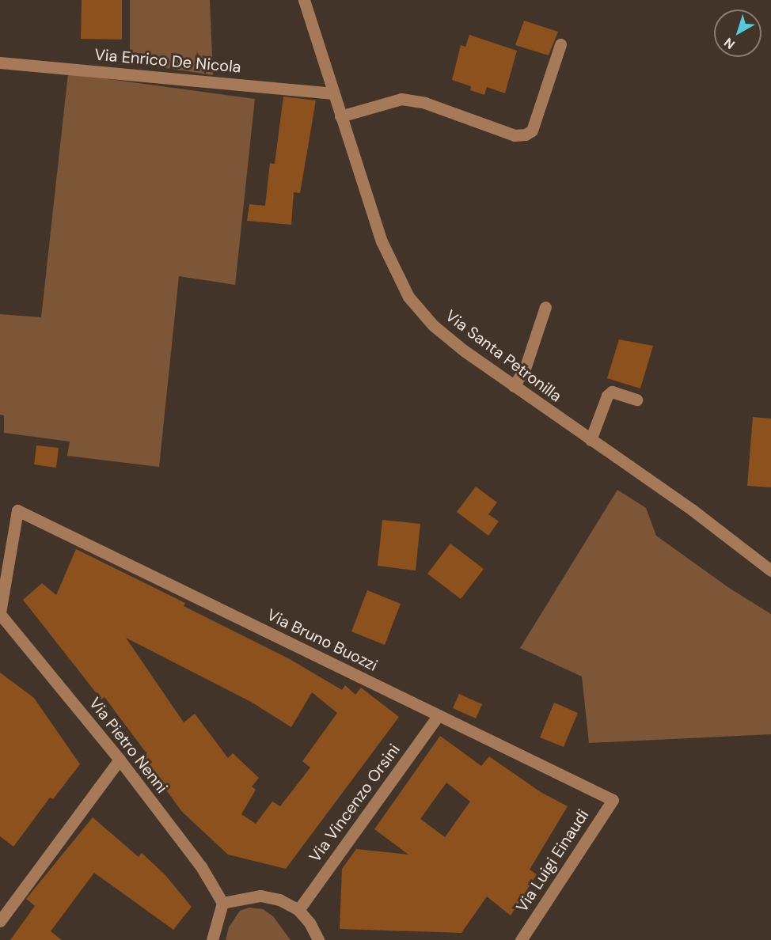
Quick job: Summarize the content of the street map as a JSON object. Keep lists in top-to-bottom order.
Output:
{
  "streets": {
    "street": [
      "Via Enrico De Nicola",
      "Via Santa Petronilla",
      "Via Bruno Buozzi",
      "Via Pietro Nenni",
      "Via Vincenzo Orsini",
      "Via Luigi Einaudi"
    ]
  },
  "crossings": [
    ["Via Enrico De Nicola", "Via Santa Petronilla"],
    ["Via Bruno Buozzi", "Via Pietro Nenni"],
    ["Via Bruno Buozzi", "Via Vincenzo Orsini"],
    ["Via Bruno Buozzi", "Via Luigi Einaudi"]
  ],
  "north": "bottom left"
}
